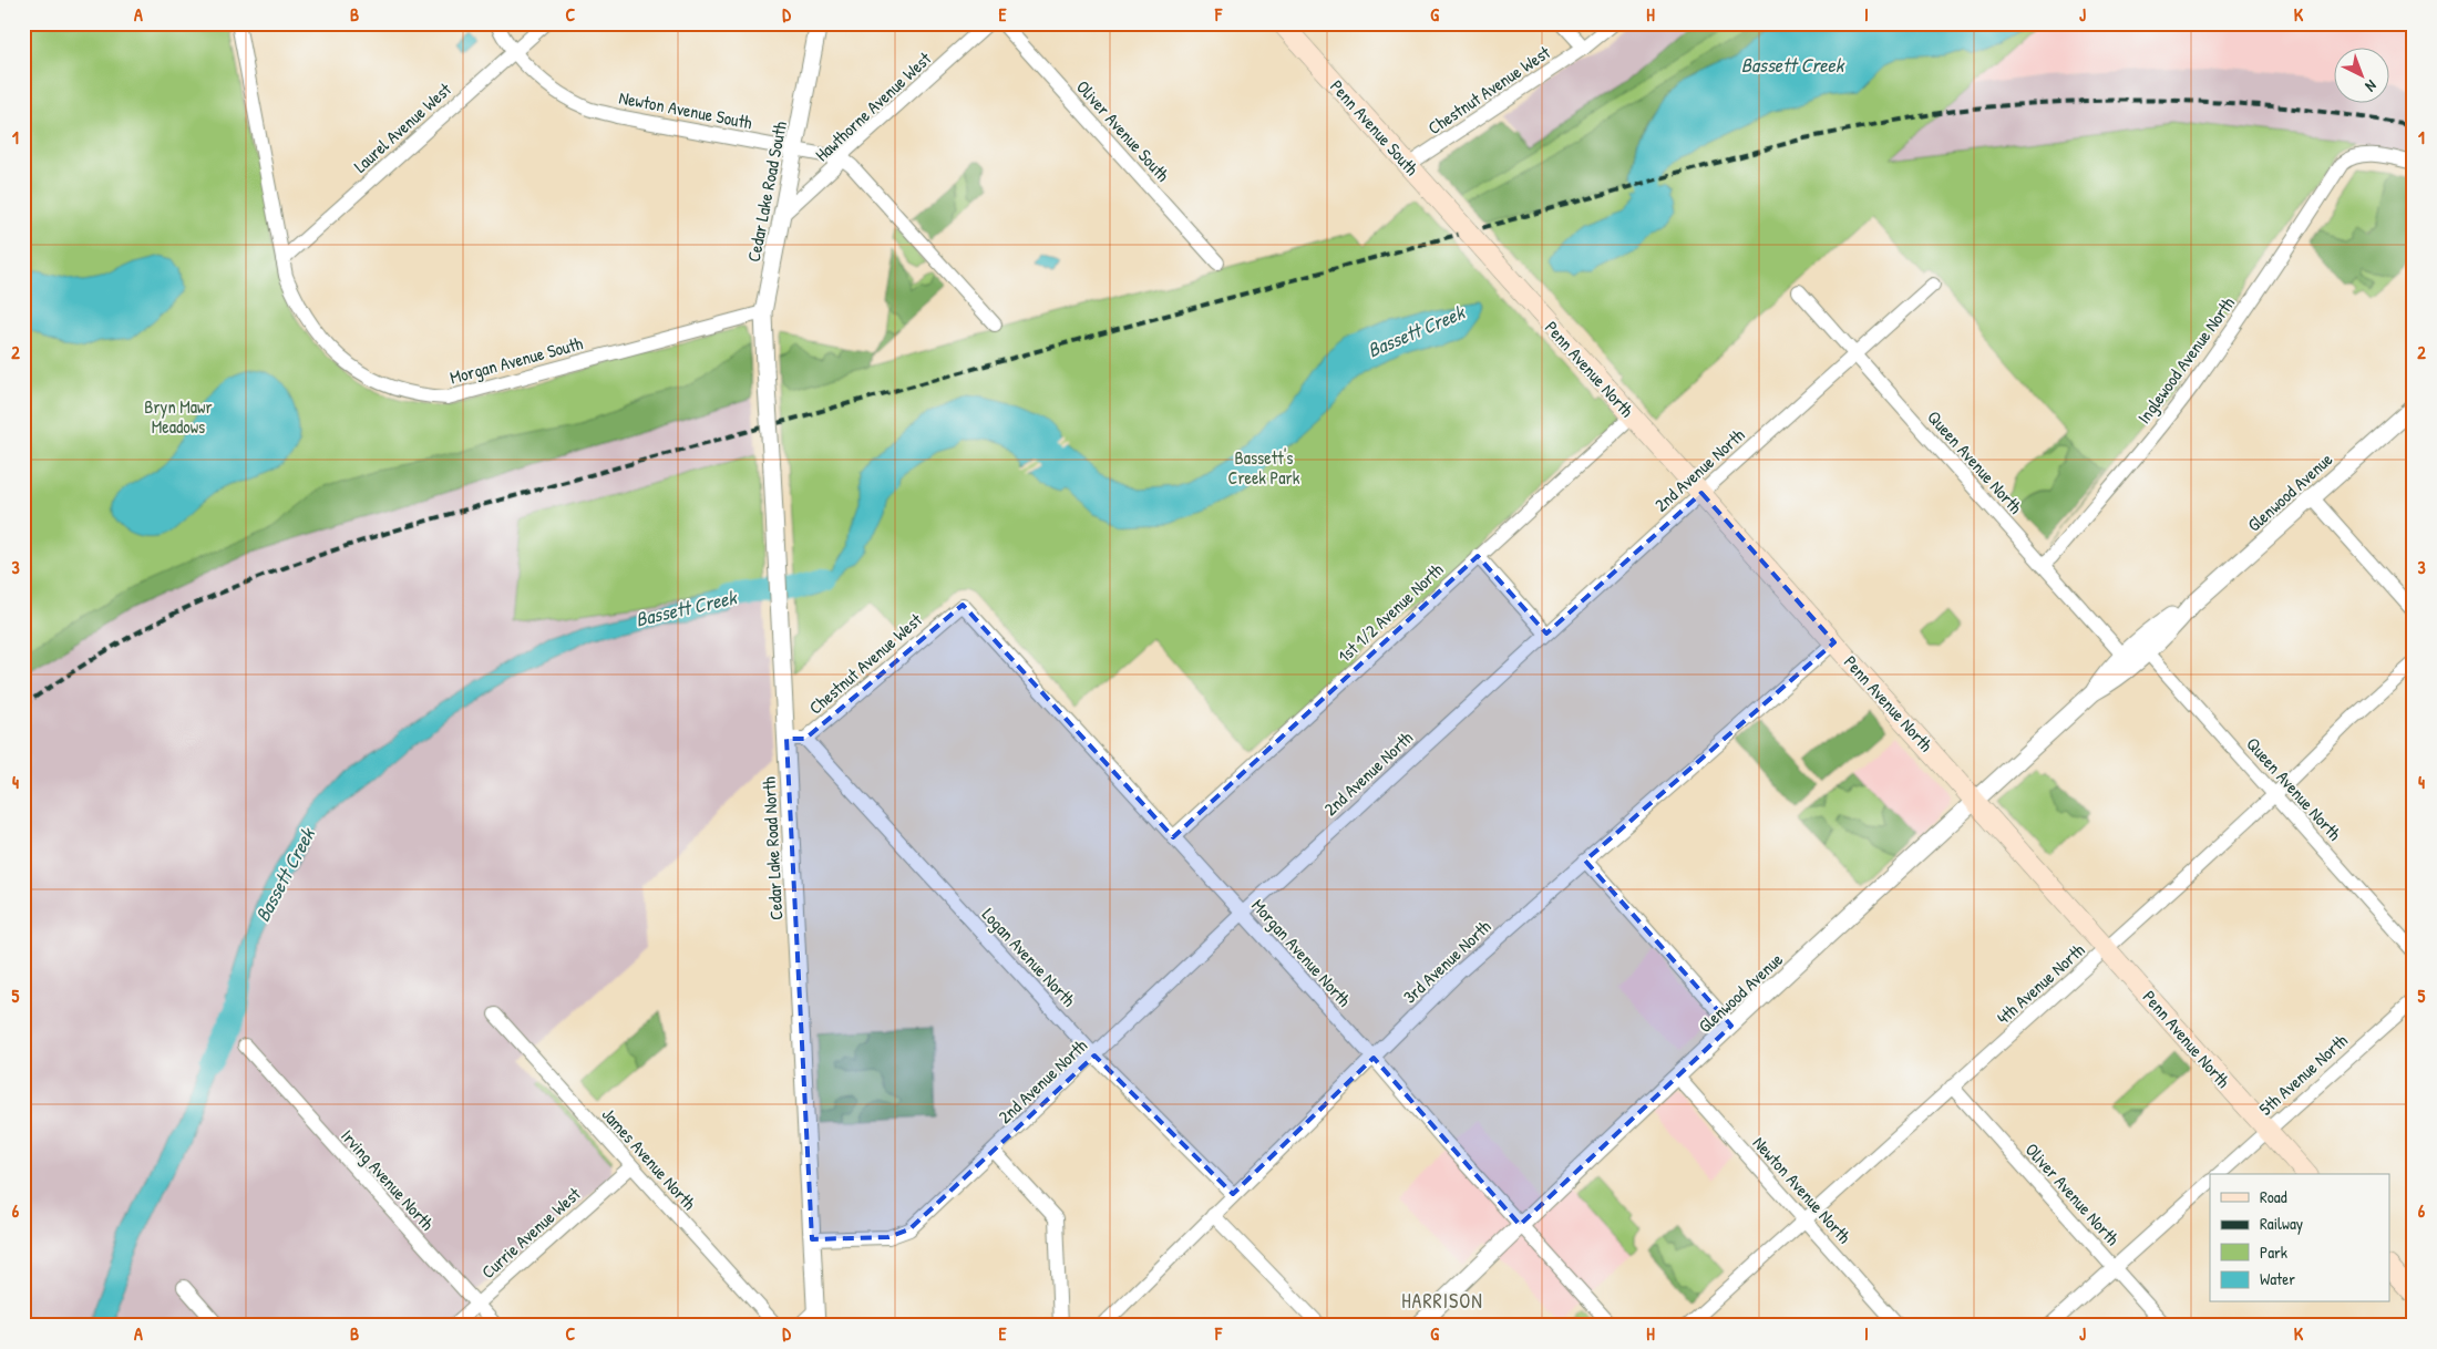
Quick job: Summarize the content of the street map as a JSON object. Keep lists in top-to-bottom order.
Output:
{
  "streets": {
    "main road": ["Penn Avenue South", "Penn Avenue North"],
    "street": [
      "Chestnut Avenue West",
      "Hawthorne Avenue West",
      "Newton Avenue South",
      "Laurel Avenue West",
      "Oliver Avenue South",
      "Cedar Lake Road South",
      "Morgan Avenue South",
      "Inglewood Avenue North",
      "Queen Avenue North",
      "2nd Avenue North",
      "Glenwood Avenue",
      "1st 1/2 Avenue North",
      "Cedar Lake Road North",
      "Morgan Avenue North",
      "Logan Avenue North",
      "3rd Avenue North",
      "4th Avenue North",
      "5th Avenue North",
      "James Avenue North",
      "Irving Avenue North",
      "Newton Avenue North",
      "Oliver Avenue North",
      "Currie Avenue West"
    ]
  },
  "crossings": [
    ["Chestnut Avenue West", "Penn Avenue South"],
    ["Chestnut Avenue West", "Cedar Lake Road North"],
    ["Chestnut Avenue West", "Morgan Avenue North"],
    ["Chestnut Avenue West", "Logan Avenue North"],
    ["Hawthorne Avenue West", "Newton Avenue South"],
    ["Hawthorne Avenue West", "Cedar Lake Road South"],
    ["Newton Avenue South", "Laurel Avenue West"],
    ["Newton Avenue South", "Cedar Lake Road South"],
    ["Laurel Avenue West", "Morgan Avenue South"],
    ["Penn Avenue South", "Penn Avenue North"],
    ["Cedar Lake Road South", "Morgan Avenue South"],
    ["Cedar Lake Road South", "Cedar Lake Road North"],
    ["Inglewood Avenue North", "Queen Avenue North"],
    ["Penn Avenue North", "2nd Avenue North"],
    ["Penn Avenue North", "Glenwood Avenue"],
    ["Penn Avenue North", "1st 1/2 Avenue North"],
    ["Penn Avenue North", "3rd Avenue North"],
    ["Penn Avenue North", "4th Avenue North"],
    ["Penn Avenue North", "5th Avenue North"],
    ["Queen Avenue North", "2nd Avenue North"],
    ["Queen Avenue North", "Glenwood Avenue"],
    ["Queen Avenue North", "4th Avenue North"],
    ["2nd Avenue North", "Cedar Lake Road North"],
    ["2nd Avenue North", "Morgan Avenue North"],
    ["2nd Avenue North", "Logan Avenue North"],
    ["Glenwood Avenue", "Morgan Avenue North"],
    ["Glenwood Avenue", "Newton Avenue North"],
    ["1st 1/2 Avenue North", "Morgan Avenue North"],
    ["Morgan Avenue North", "3rd Avenue North"],
    ["Logan Avenue North", "3rd Avenue North"],
    ["4th Avenue North", "Newton Avenue North"],
    ["4th Avenue North", "Oliver Avenue North"],
    ["James Avenue North", "Currie Avenue West"],
    ["Irving Avenue North", "Currie Avenue West"]
  ],
  "districts": ["HARRISON"],
  "water": ["Bassett Creek"],
  "parks": ["Bryn Mawr Meadows", "Bassett's Creek Park"],
  "legend": [
    "Road",
    "Railway",
    "Park",
    "Water"
  ],
  "north": "bottom right",
  "grid": {
    "columns": [
      "A",
      "B",
      "C",
      "D",
      "E",
      "F",
      "G",
      "H",
      "I",
      "J",
      "K"
    ],
    "rows": [
      "1",
      "2",
      "3",
      "4",
      "5",
      "6"
    ]
  }
}
